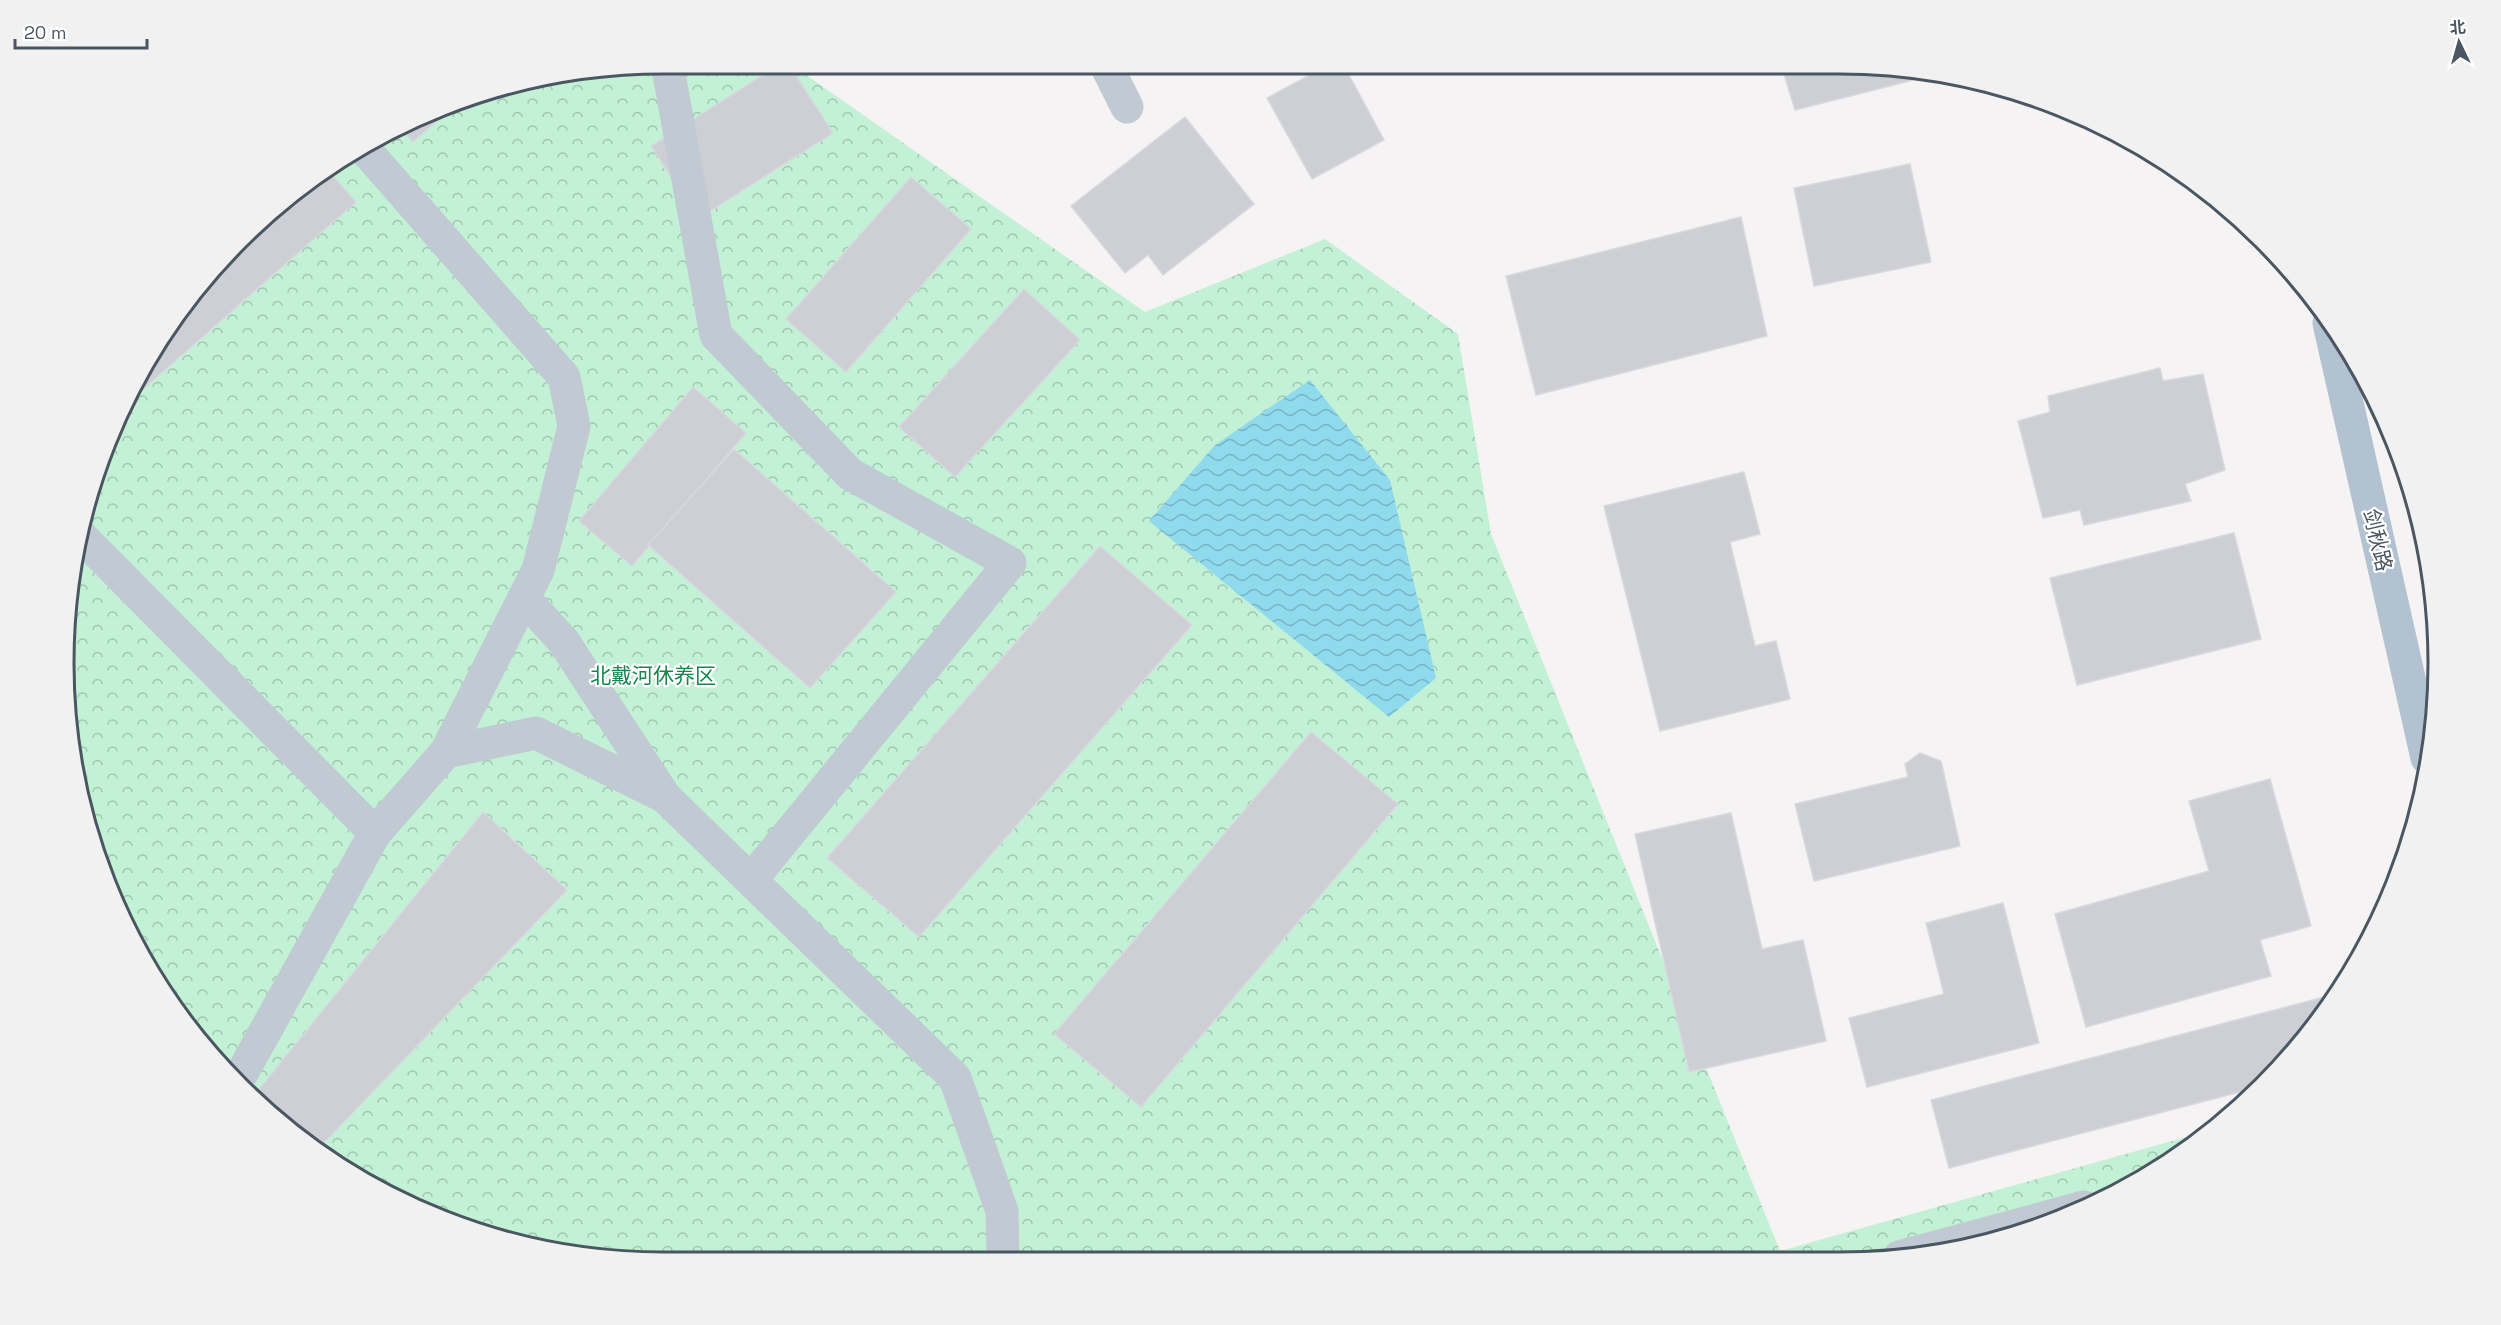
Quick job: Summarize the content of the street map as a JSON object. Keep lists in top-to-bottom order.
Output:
{
  "streets": {
    "main road": ["剑秋路"]
  },
  "parks": ["北戴河休养区"],
  "scale_bar": "20 m",
  "north": "top"
}
